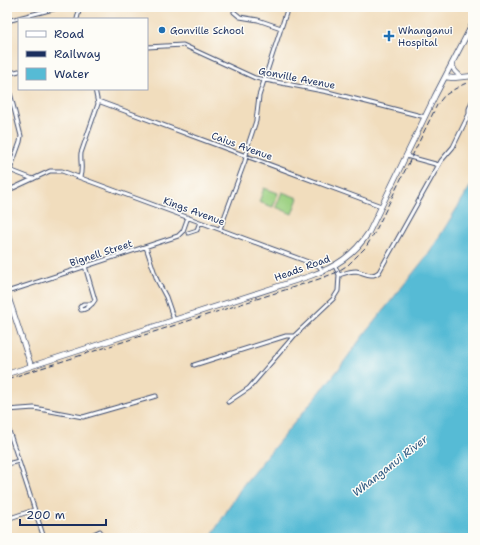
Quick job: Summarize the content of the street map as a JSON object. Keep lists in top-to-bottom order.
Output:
{
  "streets": {
    "main road": ["Heads Road"],
    "street": [
      "Gonville Avenue",
      "Caius Avenue",
      "Kings Avenue",
      "Bignell Street"
    ]
  },
  "crossings": [
    ["Gonville Avenue", "Heads Road"],
    ["Caius Avenue", "Heads Road"],
    ["Kings Avenue", "Bignell Street"],
    ["Kings Avenue", "Heads Road"]
  ],
  "water": ["Whanganui River"],
  "places": {
    "other": ["Gonville School"],
    "health": ["Whanganui Hospital"]
  },
  "legend": ["Road", "Railway", "Water"],
  "scale_bar": "200 m"
}
